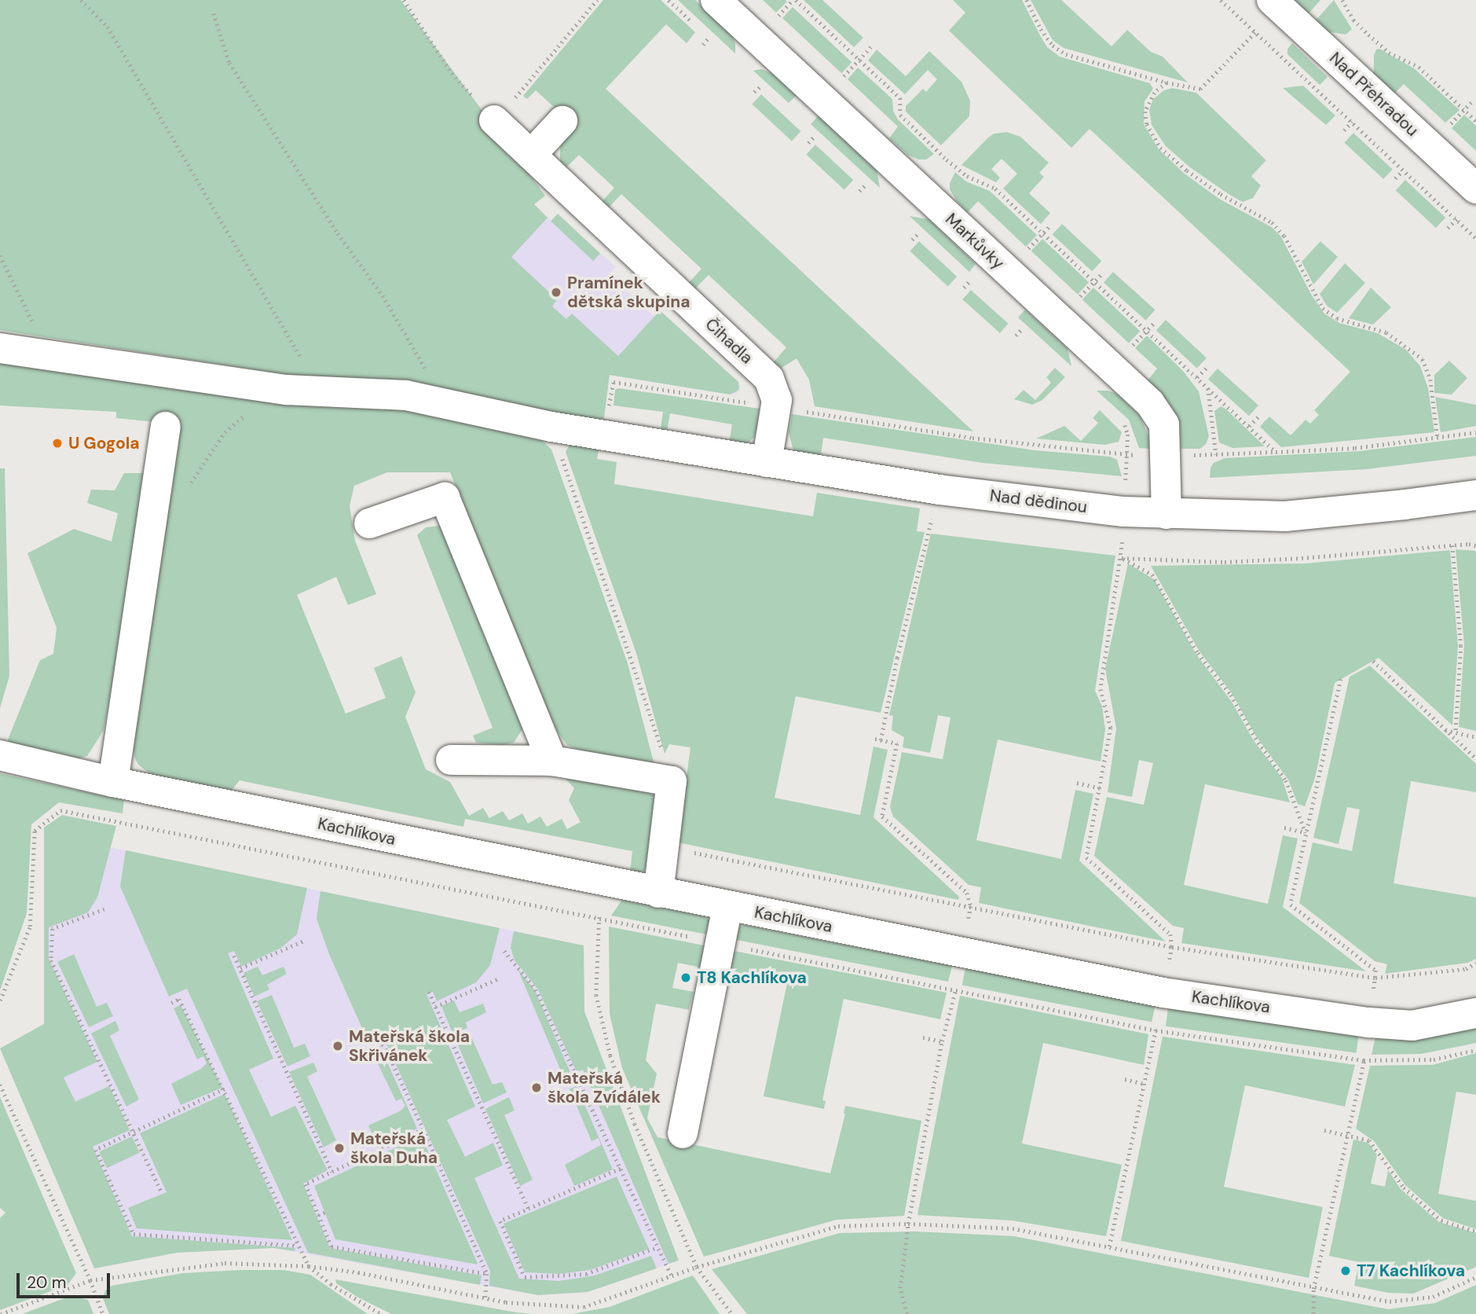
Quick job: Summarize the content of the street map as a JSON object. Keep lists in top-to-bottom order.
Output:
{
  "streets": {
    "street": [
      "Nad Přehradou",
      "Markůvky",
      "Čihadla",
      "Nad dědinou",
      "Kachlíkova"
    ]
  },
  "crossings": [
    ["Markůvky", "Nad dědinou"],
    ["Čihadla", "Nad dědinou"]
  ],
  "places": [
    "Pramínek dětská skupina",
    "U Gogola",
    "T8 Kachlíkova",
    "Mateřská škola Skřivánek",
    "Mateřská škola Zvídálek",
    "Mateřská škola Duha",
    "T7 Kachlíkova"
  ],
  "scale_bar": "20 m"
}
